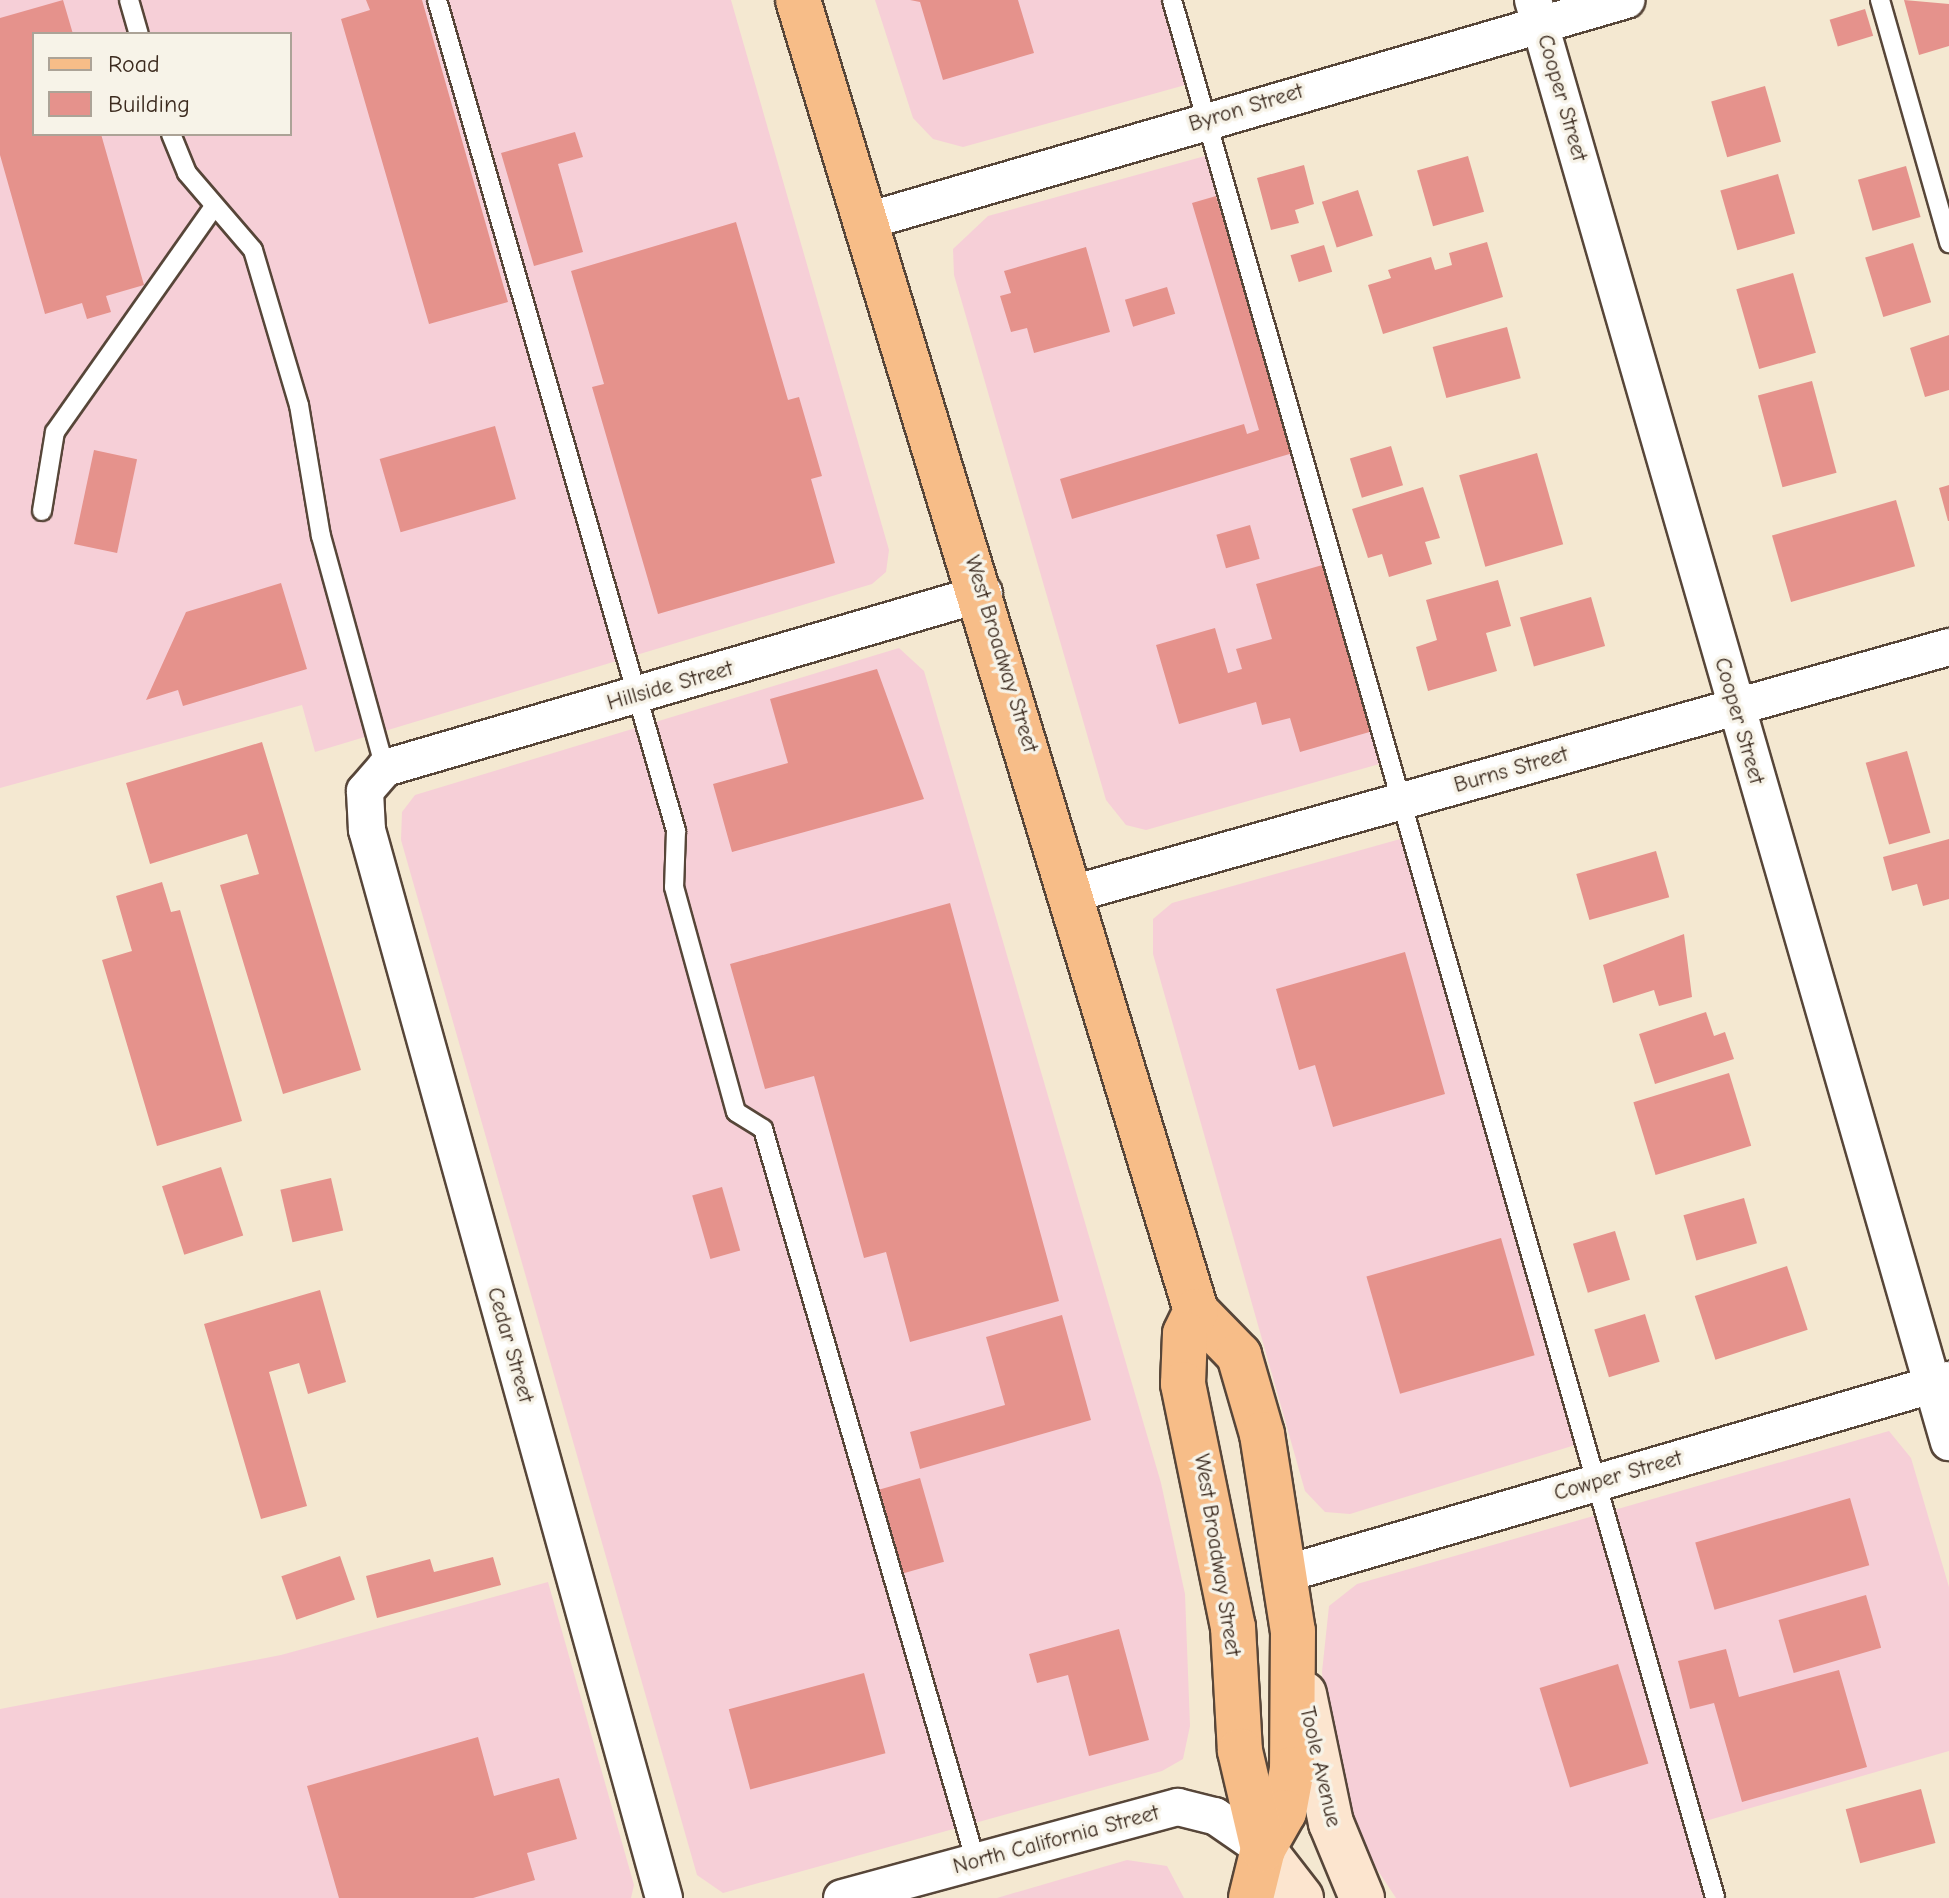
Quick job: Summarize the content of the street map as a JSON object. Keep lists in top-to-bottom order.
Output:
{
  "streets": {
    "main road": ["West Broadway Street", "Toole Avenue"],
    "street": [
      "Cooper Street",
      "Byron Street",
      "Hillside Street",
      "Burns Street",
      "Cedar Street",
      "Cowper Street",
      "North California Street"
    ]
  },
  "crossings": [
    ["Cooper Street", "Byron Street"],
    ["Cooper Street", "Burns Street"],
    ["Cooper Street", "Cowper Street"],
    ["Byron Street", "West Broadway Street"],
    ["West Broadway Street", "Hillside Street"],
    ["West Broadway Street", "Burns Street"],
    ["West Broadway Street", "Cowper Street"],
    ["West Broadway Street", "Toole Avenue"],
    ["West Broadway Street", "North California Street"],
    ["Hillside Street", "Cedar Street"]
  ],
  "legend": ["Road", "Building"]
}
